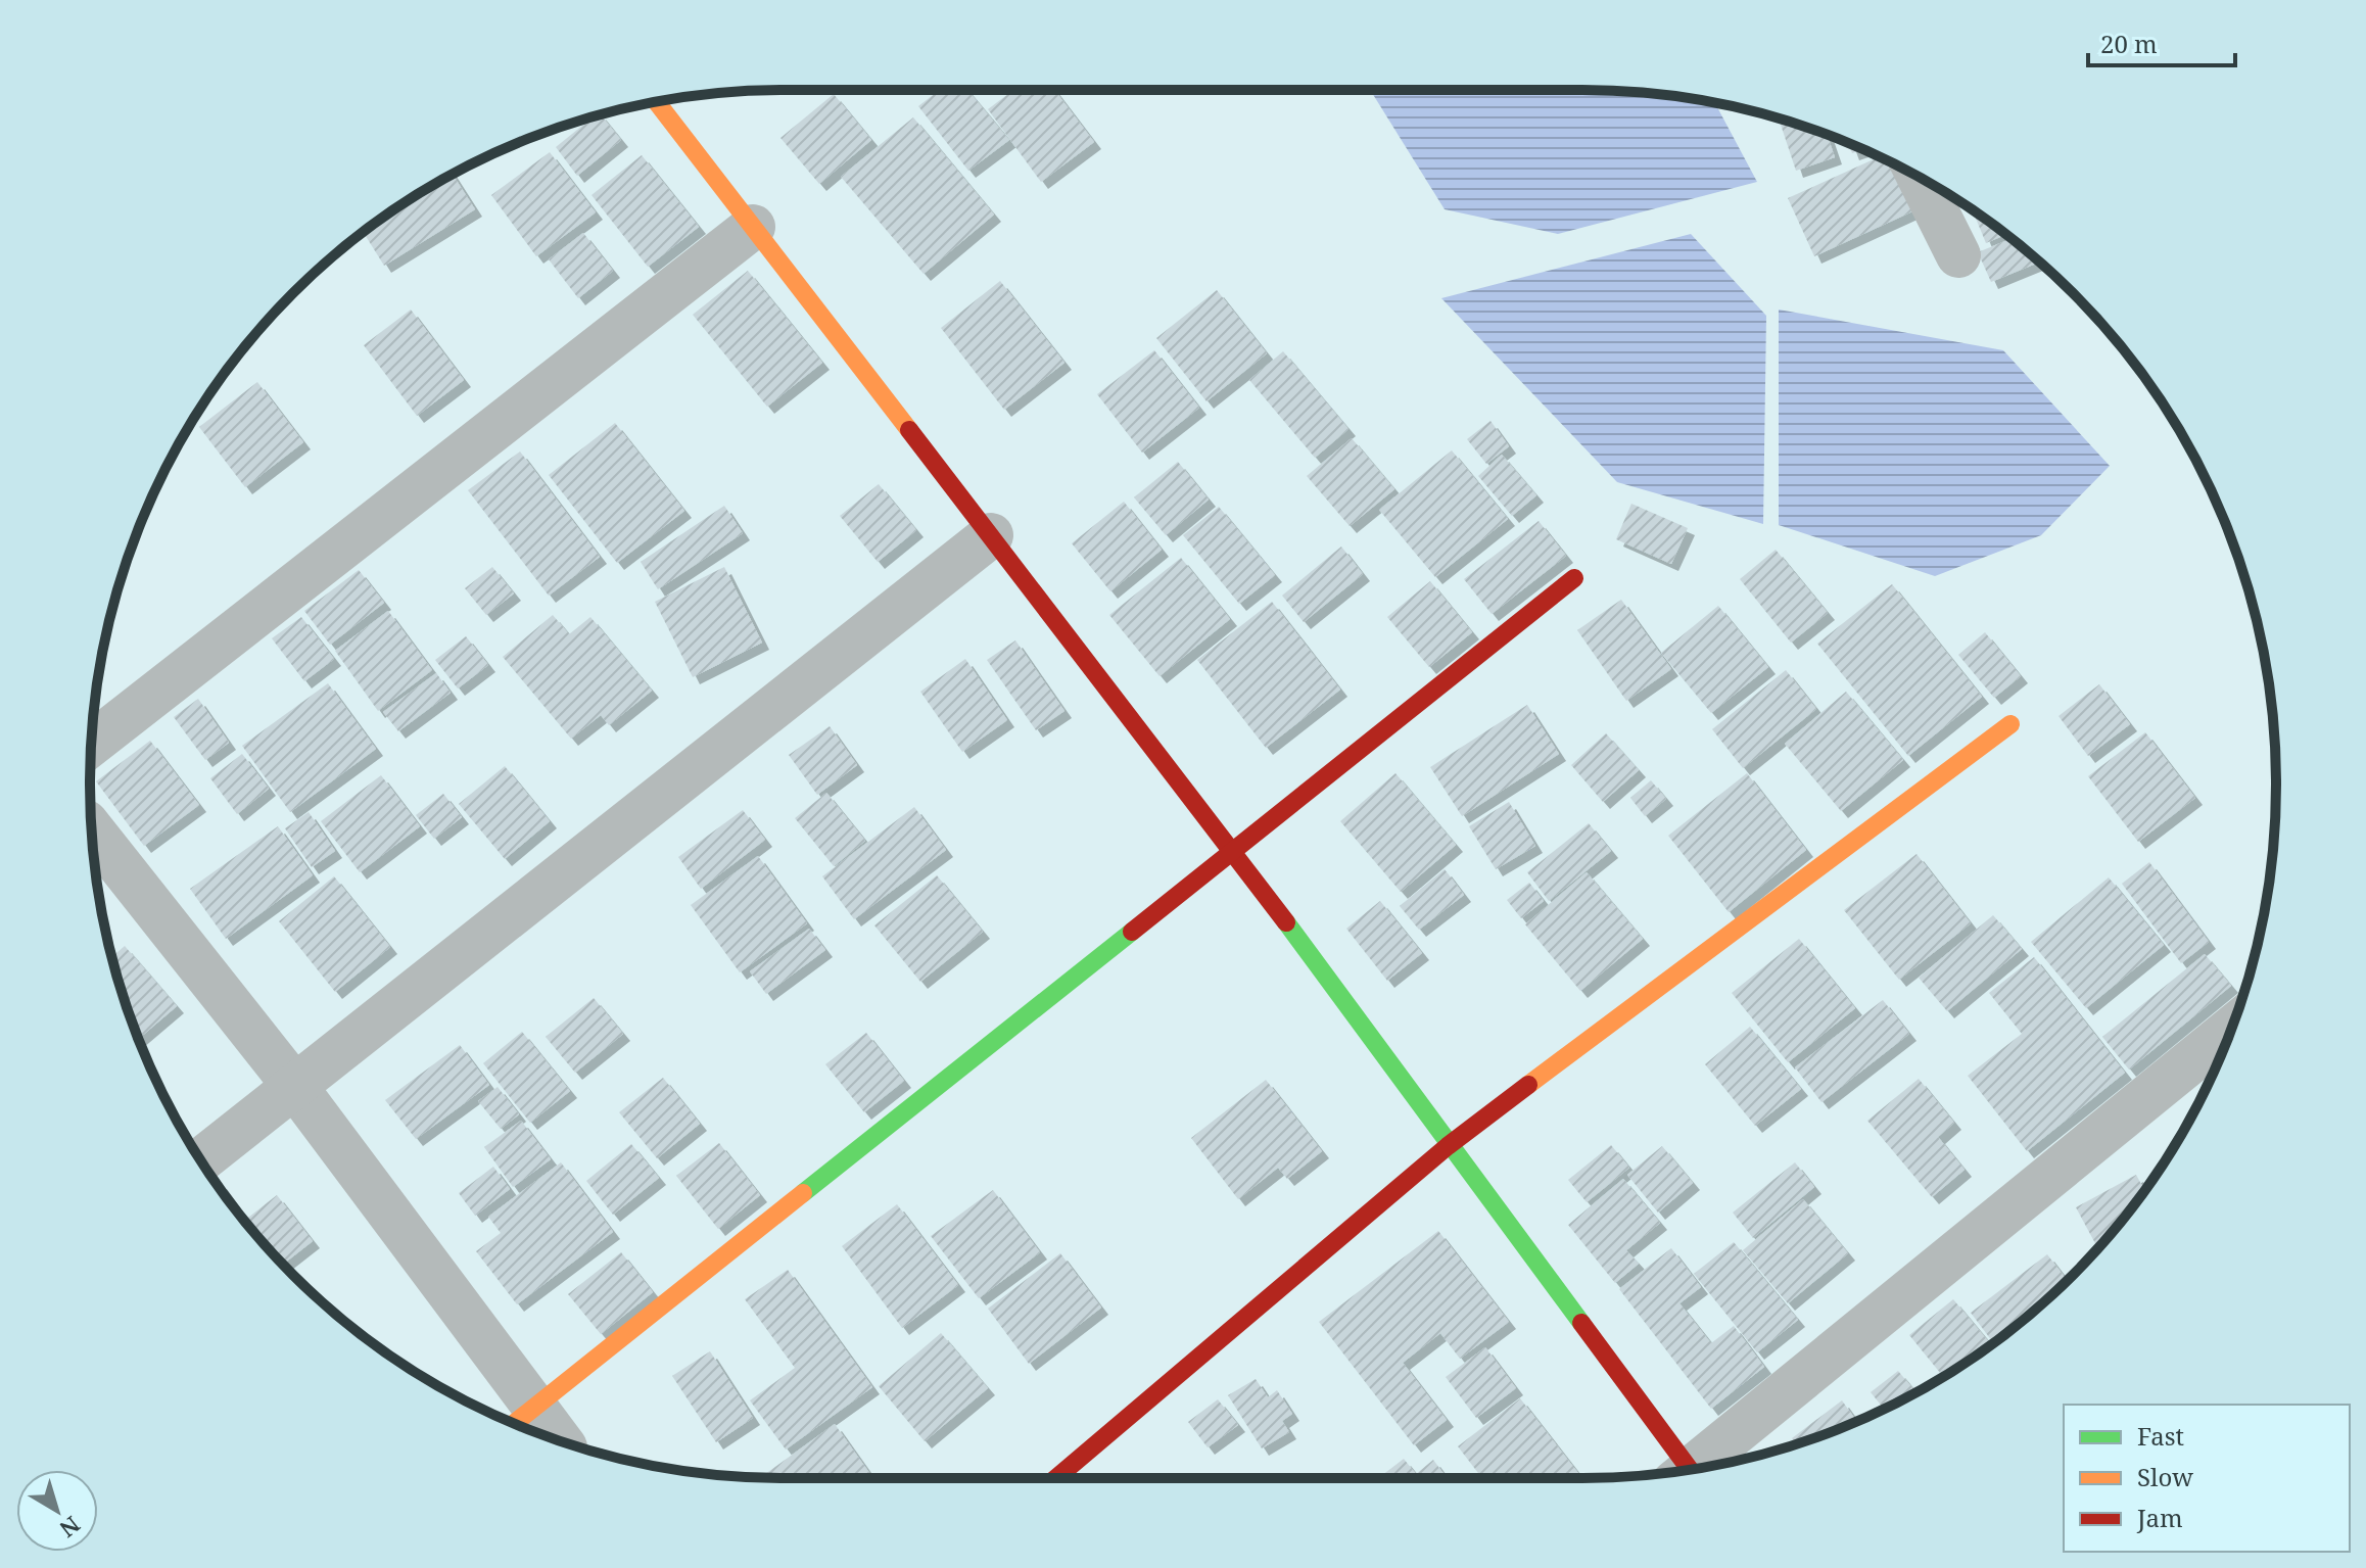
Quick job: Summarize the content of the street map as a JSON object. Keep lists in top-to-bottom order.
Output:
{
  "legend": ["Fast", "Slow", "Jam"],
  "scale_bar": "20 m",
  "north": "bottom right"
}
